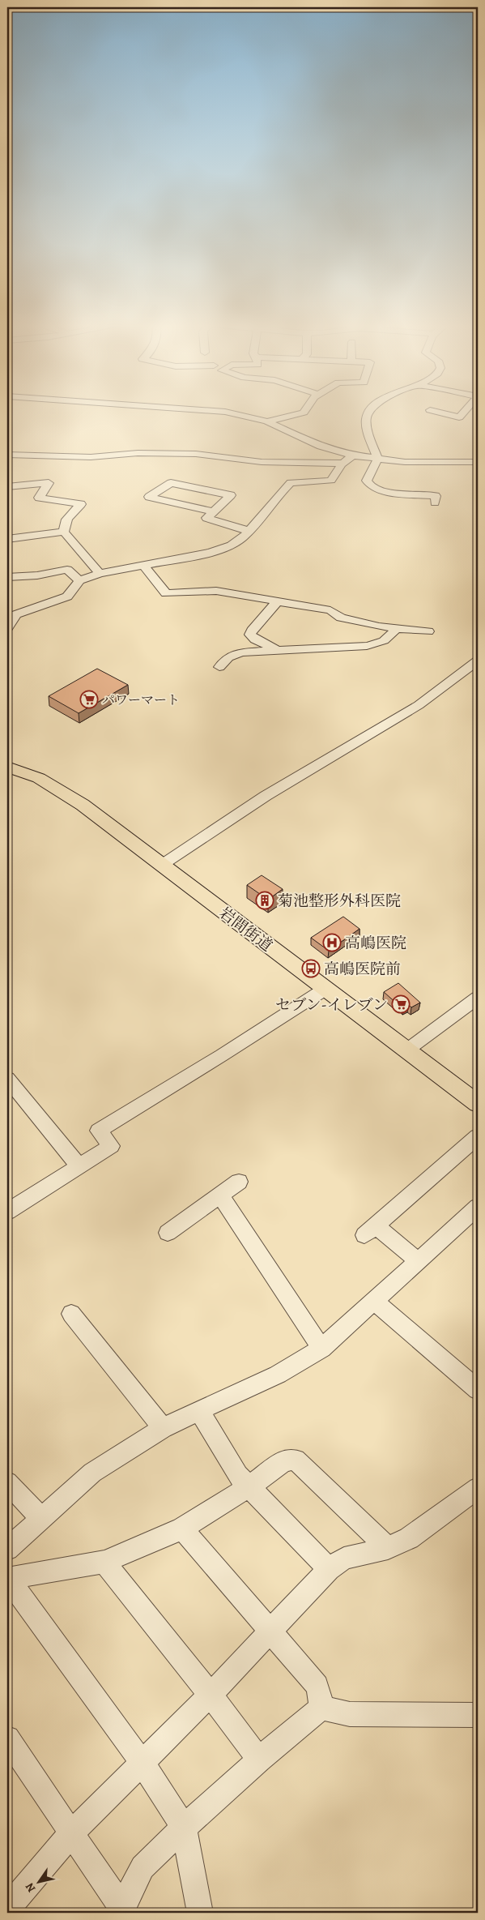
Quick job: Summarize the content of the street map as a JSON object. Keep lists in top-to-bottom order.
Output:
{
  "streets": {
    "main road": ["岩間街道"]
  },
  "places": {
    "supermarket": ["パワーマート", "セブン-イレブン"],
    "building": ["菊池整形外科医院"],
    "hospital": ["高嶋医院"],
    "bus stop": ["高嶋医院前"]
  },
  "north": "bottom left"
}
